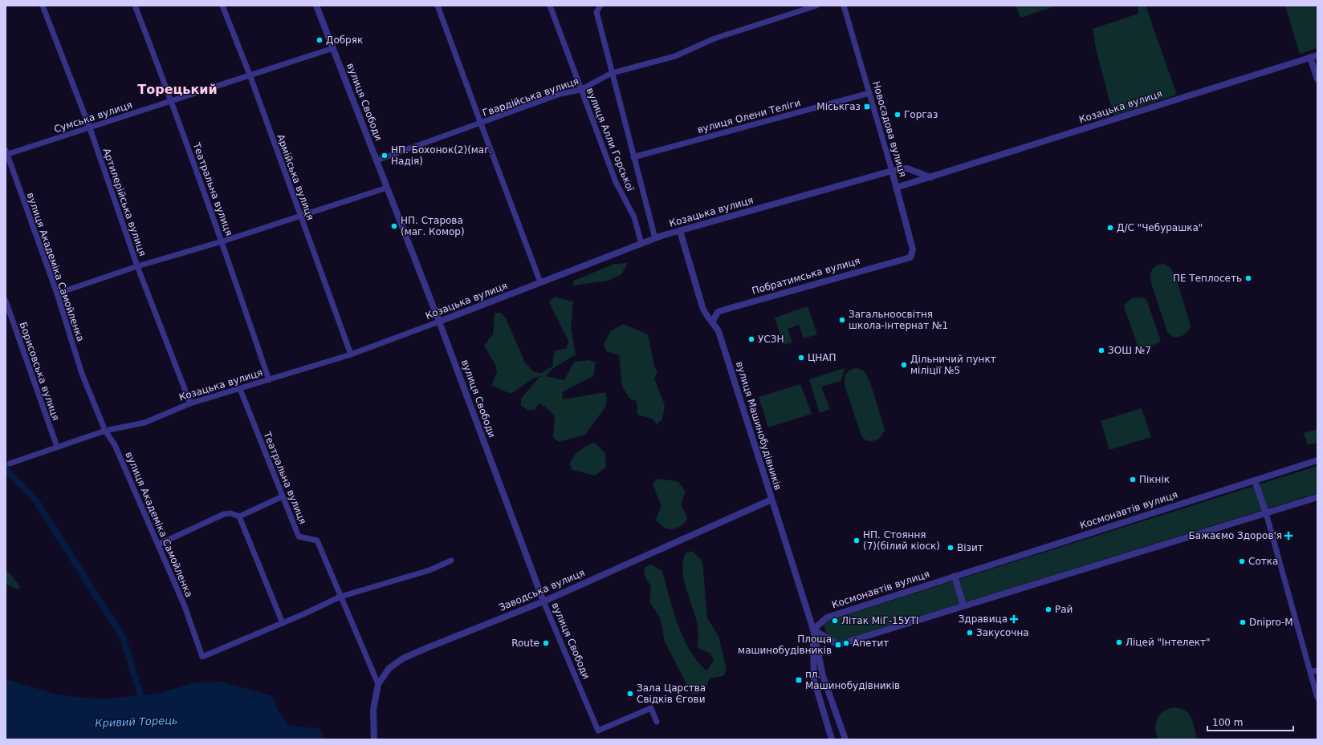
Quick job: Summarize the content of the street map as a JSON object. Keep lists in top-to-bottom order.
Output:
{
  "streets": {
    "street": [
      "Гвардійська вулиця",
      "вулиця Свободи",
      "Козацька вулиця",
      "вулиця Олени Теліги",
      "Сумська вулиця",
      "Новосадова вулиця",
      "вулиця Алли Горської",
      "Армійська вулиця",
      "Театральна вулиця",
      "Артилерійська вулиця",
      "вулиця Академіка Самойленка",
      "Побратимська вулиця",
      "Борисовська вулиця",
      "вулиця Машинобудівників",
      "Космонавтів вулиця",
      "Заводська вулиця"
    ]
  },
  "crossings": [
    ["Гвардійська вулиця", "вулиця Свободи"],
    ["Гвардійська вулиця", "вулиця Алли Горської"],
    ["вулиця Свободи", "Козацька вулиця"],
    ["вулиця Свободи", "Сумська вулиця"],
    ["вулиця Свободи", "Заводська вулиця"],
    ["Козацька вулиця", "Новосадова вулиця"],
    ["Козацька вулиця", "вулиця Алли Горської"],
    ["Козацька вулиця", "Армійська вулиця"],
    ["Козацька вулиця", "Театральна вулиця"],
    ["Козацька вулиця", "Артилерійська вулиця"],
    ["Козацька вулиця", "вулиця Академіка Самойленка"],
    ["Козацька вулиця", "Борисовська вулиця"],
    ["Козацька вулиця", "вулиця Машинобудівників"],
    ["вулиця Олени Теліги", "Новосадова вулиця"],
    ["вулиця Олени Теліги", "вулиця Алли Горської"],
    ["Сумська вулиця", "Армійська вулиця"],
    ["Сумська вулиця", "Театральна вулиця"],
    ["Сумська вулиця", "Артилерійська вулиця"],
    ["Сумська вулиця", "вулиця Академіка Самойленка"],
    ["Новосадова вулиця", "Побратимська вулиця"],
    ["Театральна вулиця", "вулиця Академіка Самойленка"],
    ["Театральна вулиця", "Заводська вулиця"],
    ["Побратимська вулиця", "вулиця Машинобудівників"],
    ["вулиця Машинобудівників", "Космонавтів вулиця"],
    ["вулиця Машинобудівників", "Заводська вулиця"]
  ],
  "districts": ["Торецький"],
  "water": ["Кривий Торець"],
  "places": {
    "other": [
      "Добряк",
      "Горгаз",
      "НП. Бохонок(2)(маг. Надія)",
      "НП. Старова (маг. Комор)",
      "Д/С \"Чебурашка\"",
      "ПЕ Теплосеть",
      "Загальноосвітня школа-інтернат №1",
      "УСЗН",
      "ЗОШ №7",
      "ЦНАП",
      "Дільничий пункт міліції №5",
      "Пікнік",
      "НП. Стояння (7)(білий кіоск)",
      "Візит",
      "Сотка",
      "Рай",
      "Літак МіГ-15УТІ",
      "Dnipro-M",
      "Закусочна",
      "Ліцей \"Інтелект\"",
      "Route",
      "Апетит",
      "Зала Царства Свідків Єгови"
    ],
    "transit": ["Міськгаз", "Площа машинобудівників", "пл. Машинобудівників"],
    "health": ["Бажаємо Здоров'я", "Здравица"]
  },
  "scale_bar": "100 m"
}
